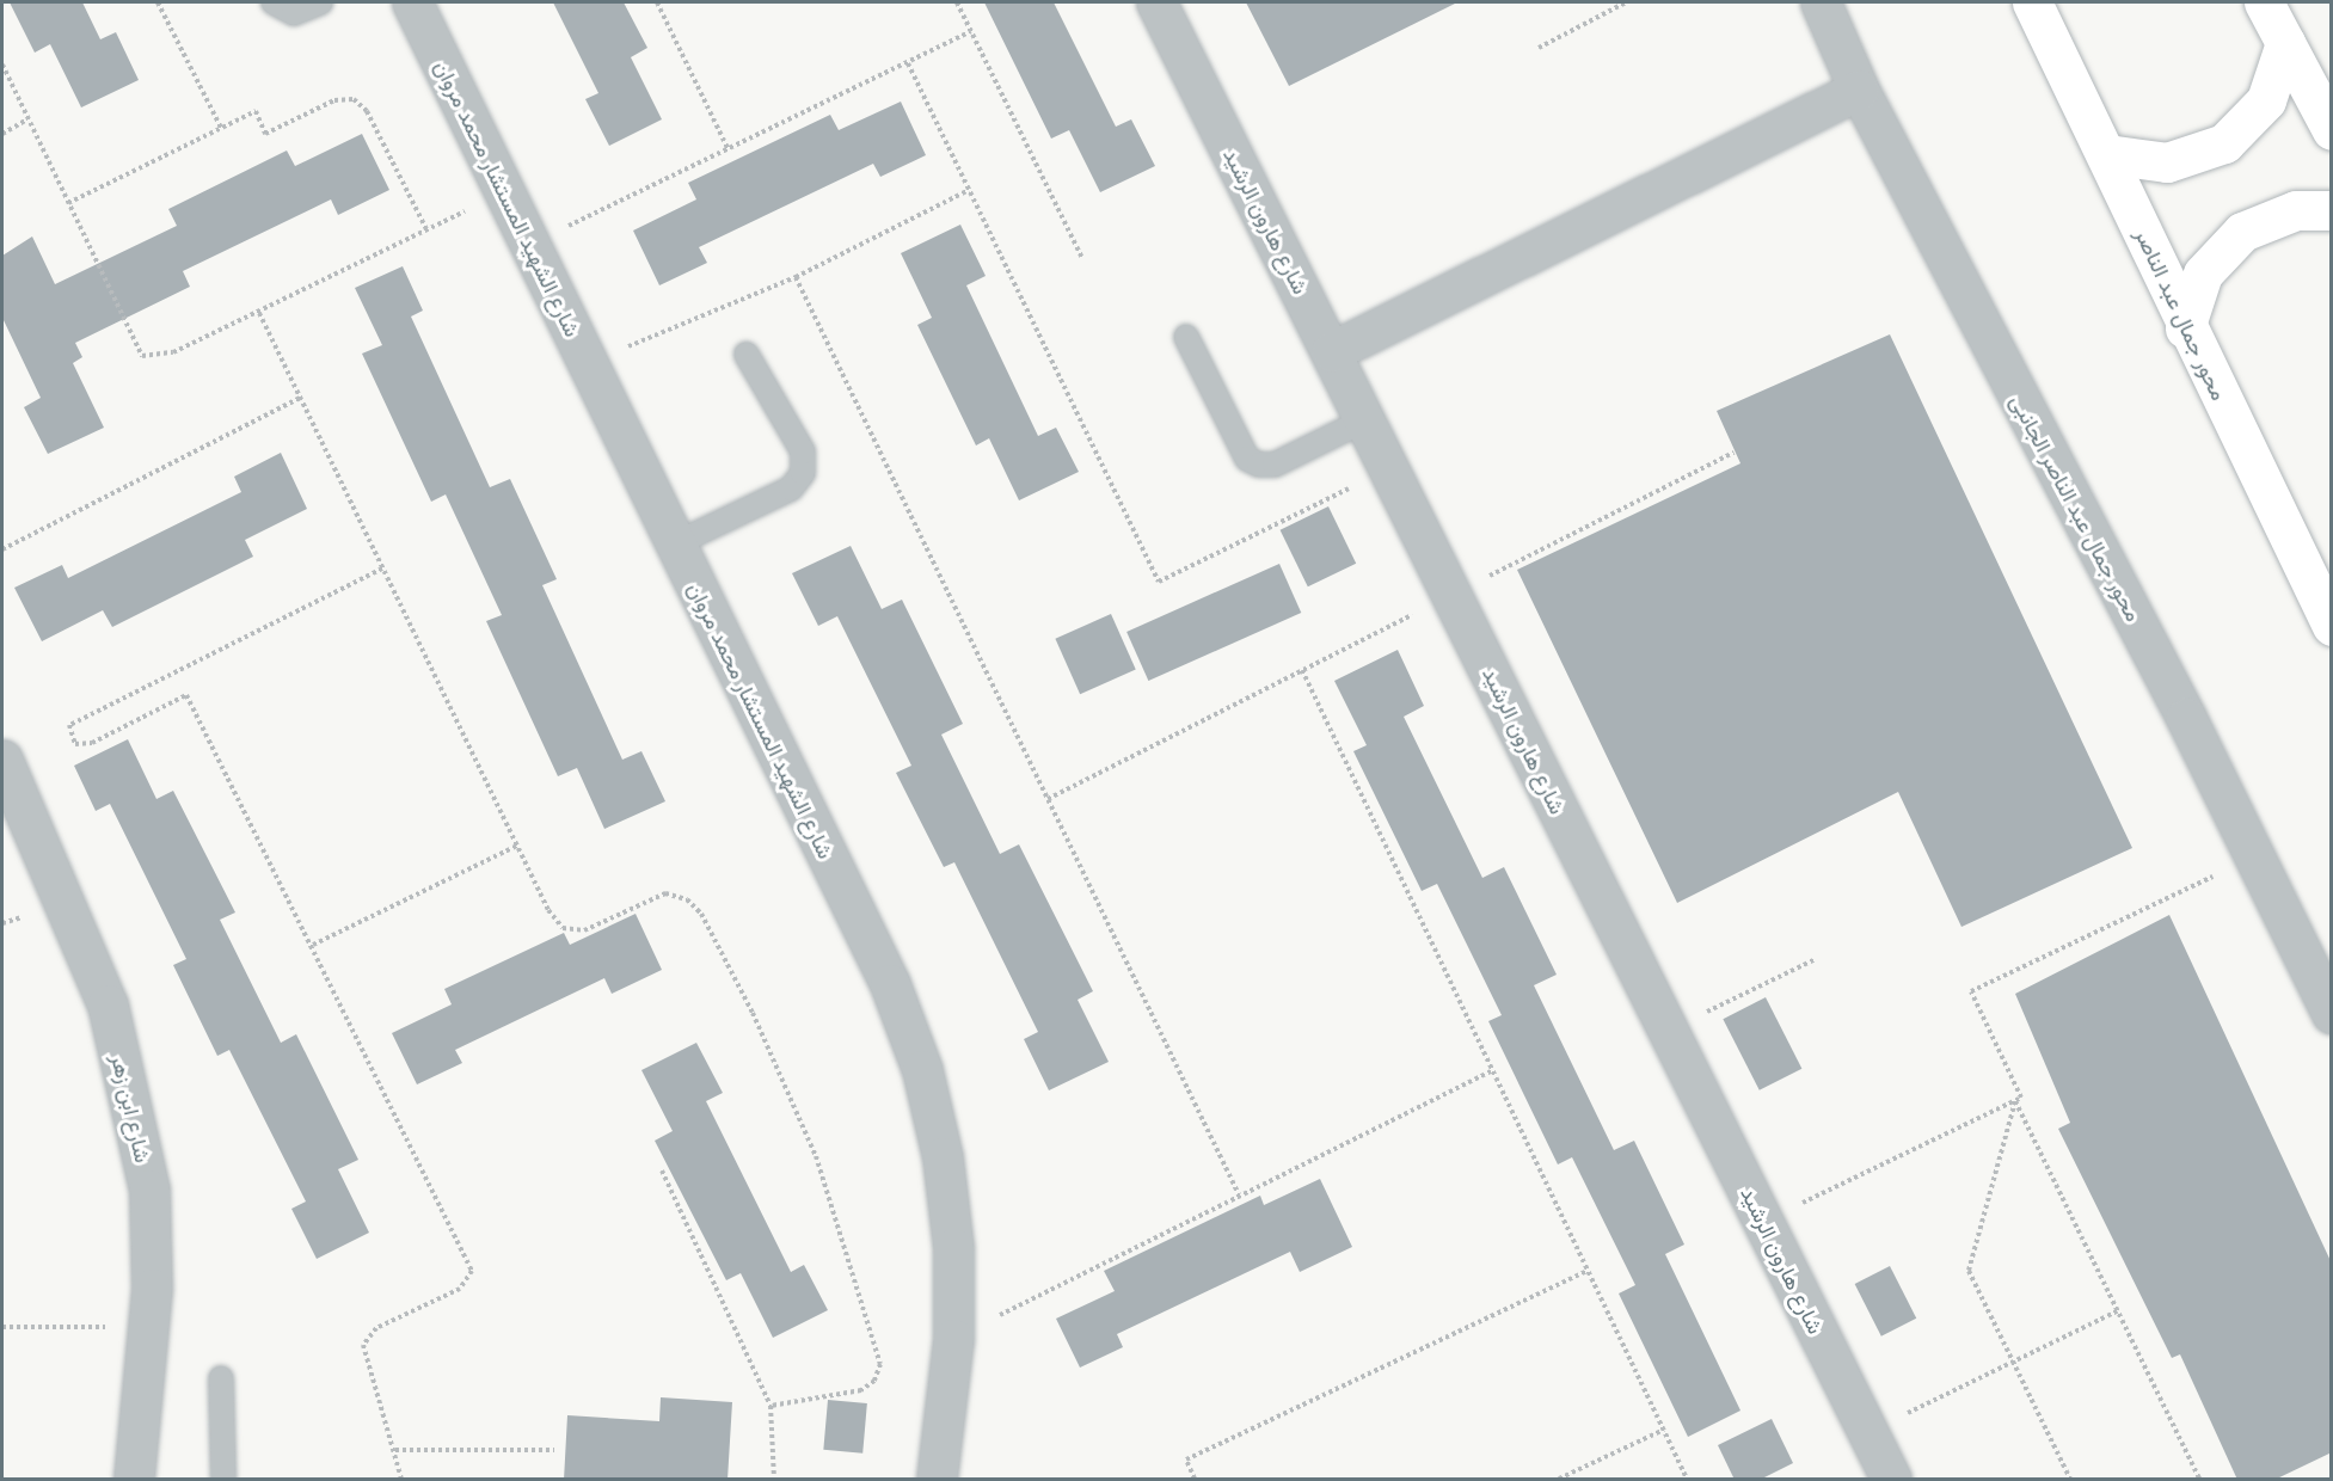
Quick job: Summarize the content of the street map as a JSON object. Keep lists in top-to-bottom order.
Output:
{
  "streets": {
    "main road": ["محور جمال عبد الناصر"],
    "street": [
      "شارع الشهيد المستشار محمد مروان",
      "شارع هارون الرشيد",
      "محور جمال عبد الناصر الجانبى",
      "شارع ابن زهر"
    ]
  }
}
